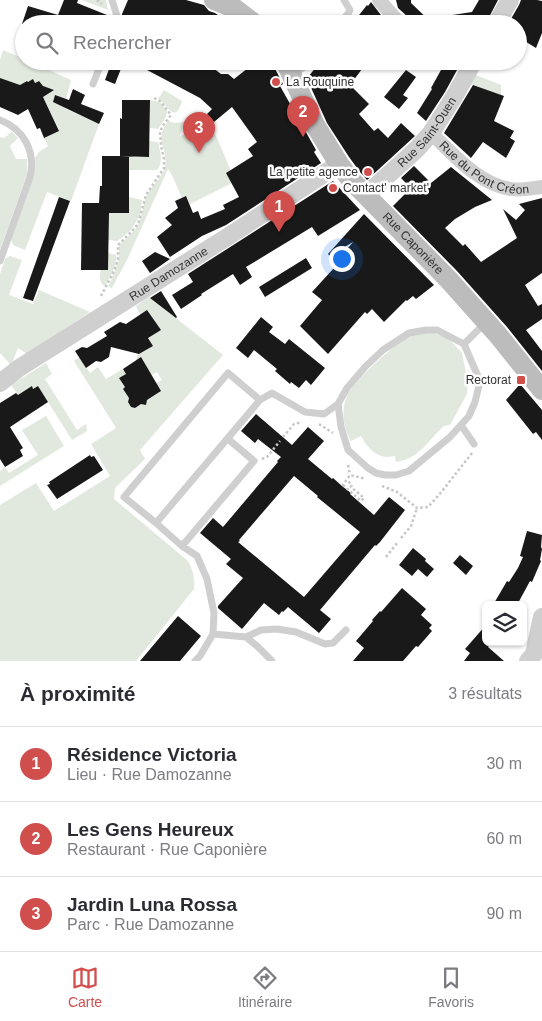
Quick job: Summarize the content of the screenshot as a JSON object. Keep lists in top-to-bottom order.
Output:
{
  "streets": {
    "main road": ["Rue Caponière"],
    "street": ["Rue Saint-Ouen", "Rue du Pont Créon", "Rue Damozanne"]
  },
  "crossings": [
    ["Rue Saint-Ouen", "Rue du Pont Créon"],
    ["Rue Saint-Ouen", "Rue Caponière"],
    ["Rue Caponière", "Rue Damozanne"]
  ],
  "places": {
    "other": ["La Rouquine", "La petite agence", "Contact' market'"],
    "transit": ["Rectorat"]
  },
  "page": {
    "search": "Rechercher",
    "pins": ["2", "3", "1"],
    "heading": ["À proximité", "3 résultats"],
    "list": [
      {
        "mark": "1",
        "name": "Résidence Victoria",
        "note": "Lieu · Rue Damozanne",
        "value": "30 m"
      },
      {
        "mark": "2",
        "name": "Les Gens Heureux",
        "note": "Restaurant · Rue Caponière",
        "value": "60 m"
      },
      {
        "mark": "3",
        "name": "Jardin Luna Rossa",
        "note": "Parc · Rue Damozanne",
        "value": "90 m"
      }
    ],
    "nav": ["Carte", "Itinéraire", "Favoris"]
  }
}
